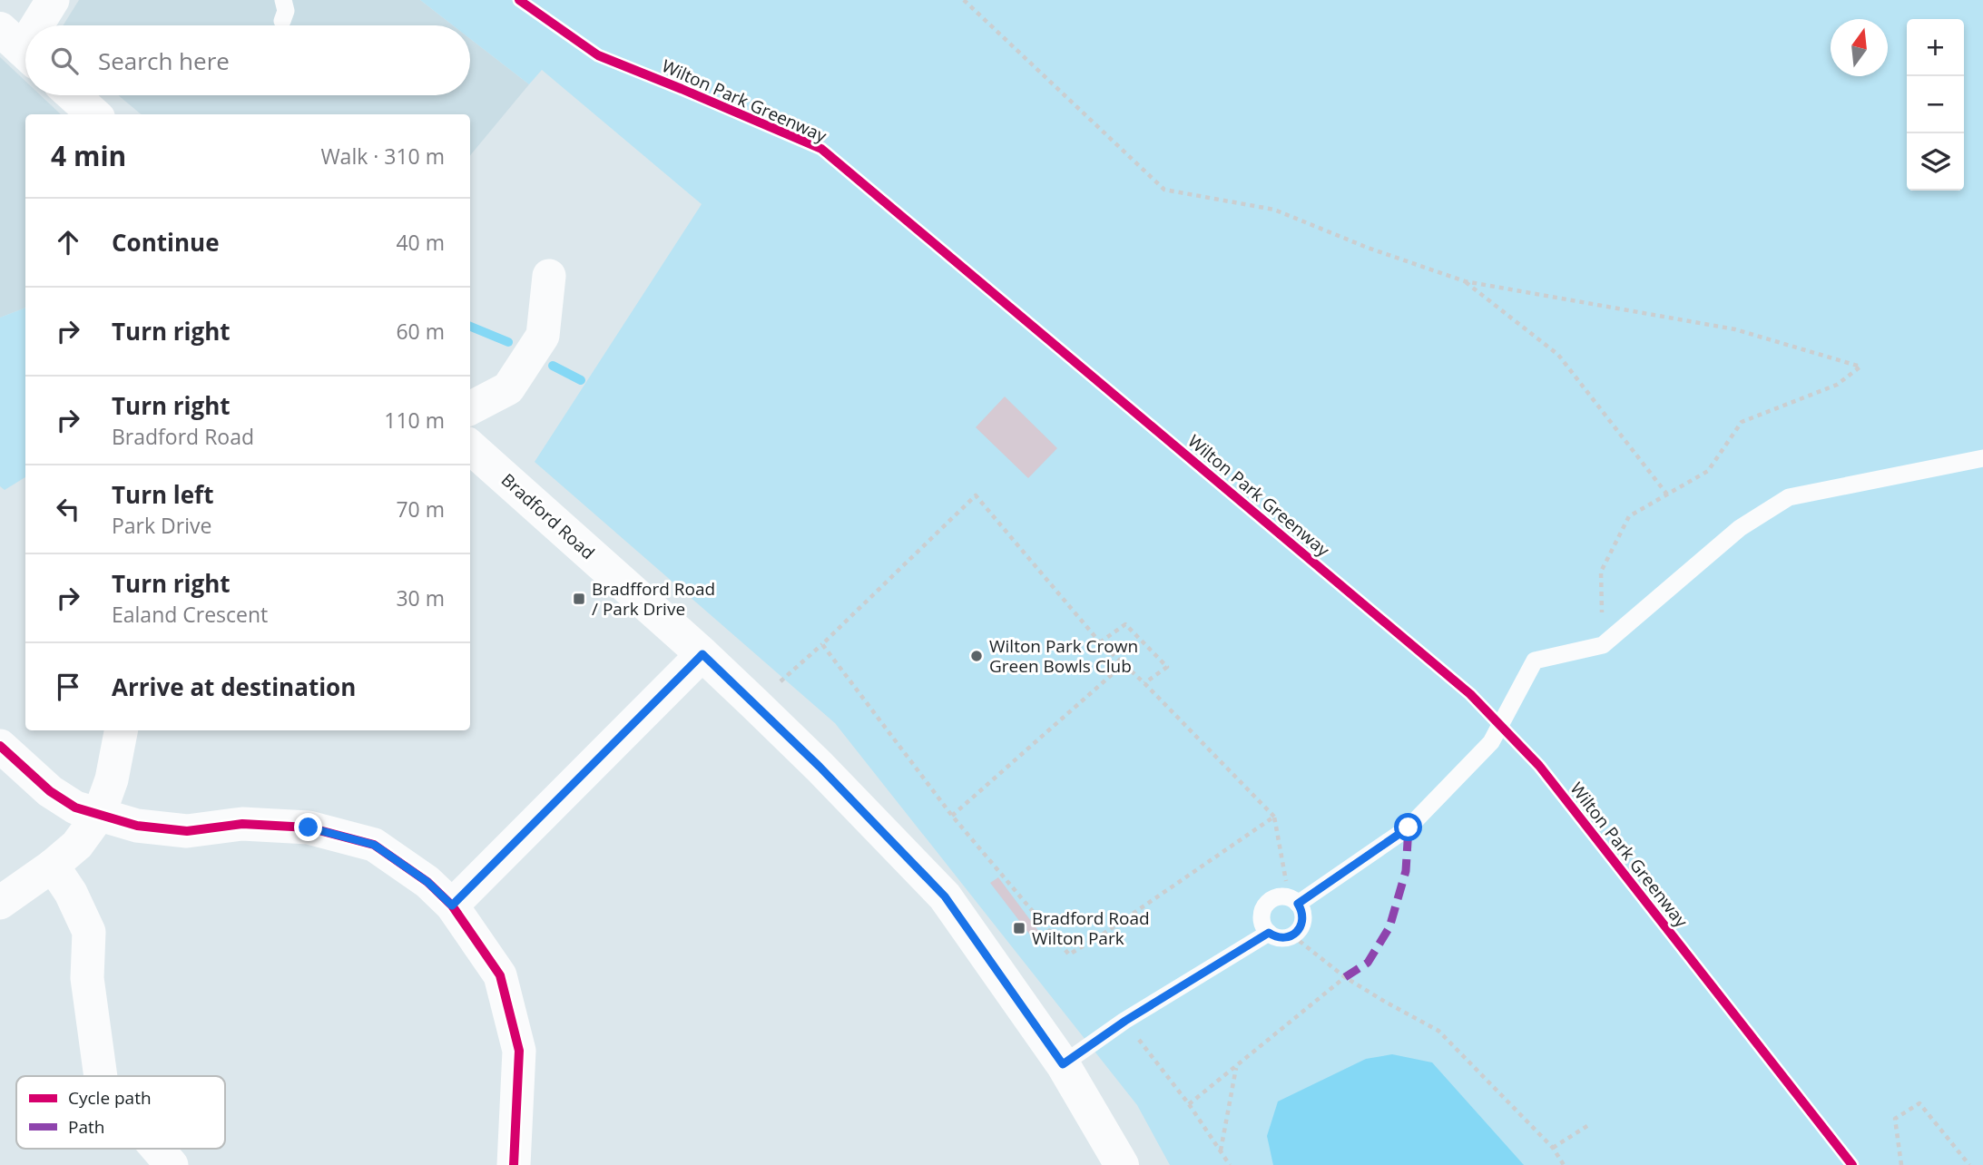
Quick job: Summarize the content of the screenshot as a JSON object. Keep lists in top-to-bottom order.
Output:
{
  "streets": {
    "main road": ["Bradford Road"],
    "cycle path": ["Wilton Park Greenway"]
  },
  "places": {
    "transit": ["Bradfford Road / Park Drive", "Bradford Road Wilton Park"],
    "other": ["Wilton Park Crown Green Bowls Club"]
  },
  "legend": ["Cycle path", "Path"],
  "north": "top",
  "page": {
    "map_buttons": ["+", "−"],
    "search": "Search here",
    "heading": ["4 min", "Walk · 310 m"],
    "list": [
      ["Continue", "40 m"],
      ["Turn right", "60 m"],
      ["Turn right", "Bradford Road", "110 m"],
      ["Turn left", "Park Drive", "70 m"],
      ["Turn right", "Ealand Crescent", "30 m"],
      "Arrive at destination"
    ]
  }
}
